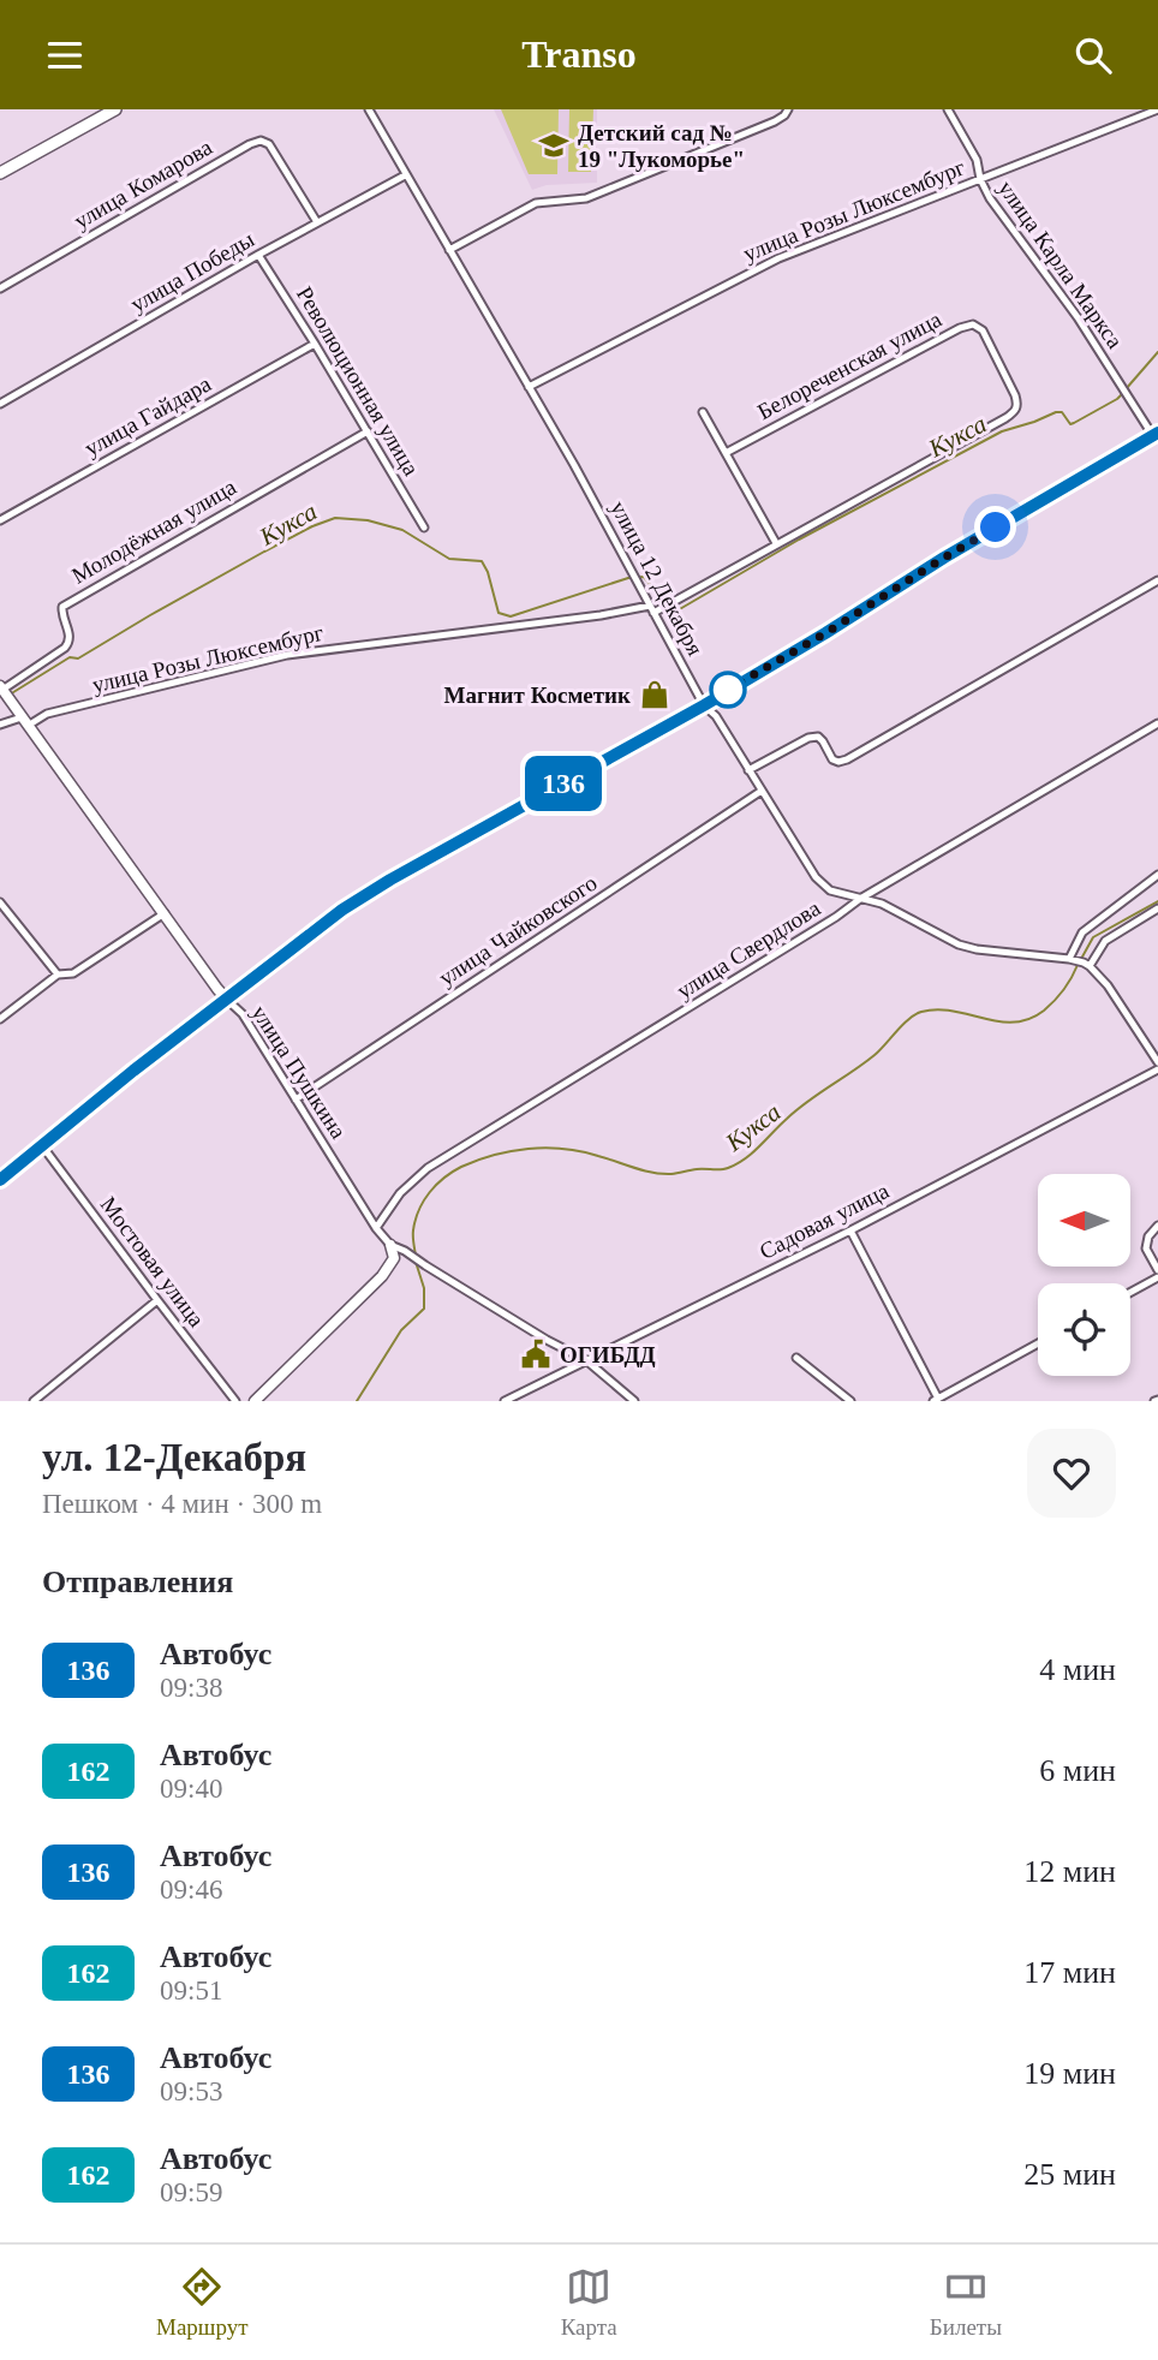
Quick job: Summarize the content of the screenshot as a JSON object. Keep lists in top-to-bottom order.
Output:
{
  "streets": {
    "street": [
      "улица Комарова",
      "улица Розы Люксембург",
      "улица Карла Маркса",
      "улица Победы",
      "Белореченская улица",
      "Революционная улица",
      "улица Гайдара",
      "Молодёжная улица",
      "улица 12 Декабря",
      "улица Чайковского",
      "улица Свердлова",
      "улица Пушкина",
      "Садовая улица",
      "Мостовая улица"
    ]
  },
  "crossings": [
    ["улица Комарова", "улица Победы"],
    ["улица Розы Люксембург", "улица Карла Маркса"],
    ["улица Розы Люксембург", "Белореченская улица"],
    ["улица Розы Люксембург", "улица 12 Декабря"],
    ["улица Розы Люксембург", "улица Пушкина"],
    ["улица Победы", "Революционная улица"],
    ["улица Победы", "улица 12 Декабря"],
    ["Белореченская улица", "улица 12 Декабря"],
    ["Революционная улица", "улица Гайдара"],
    ["Революционная улица", "Молодёжная улица"],
    ["Молодёжная улица", "улица Пушкина"],
    ["улица 12 Декабря", "улица Чайковского"],
    ["улица 12 Декабря", "улица Свердлова"],
    ["улица Чайковского", "улица Пушкина"],
    ["улица Свердлова", "улица Пушкина"],
    ["улица Пушкина", "Садовая улица"]
  ],
  "water": ["Кукса"],
  "places": {
    "school or university": ["Детский сад № 19 \"Лукоморье\""],
    "shop": ["Магнит Косметик"],
    "public building": ["ОГИБДД"]
  },
  "lines": ["bus line 136"],
  "north": "left",
  "page": {
    "header": "Transo",
    "on_map": "136",
    "heading": [
      ["ул. 12-Декабря", "Пешком · 4 мин · 300 m"],
      "Отправления"
    ],
    "list": [
      {
        "mark": "136",
        "name": "Автобус",
        "note": "09:38",
        "value": "4 мин"
      },
      {
        "mark": "162",
        "name": "Автобус",
        "note": "09:40",
        "value": "6 мин"
      },
      {
        "mark": "136",
        "name": "Автобус",
        "note": "09:46",
        "value": "12 мин"
      },
      {
        "mark": "162",
        "name": "Автобус",
        "note": "09:51",
        "value": "17 мин"
      },
      {
        "mark": "136",
        "name": "Автобус",
        "note": "09:53",
        "value": "19 мин"
      },
      {
        "mark": "162",
        "name": "Автобус",
        "note": "09:59",
        "value": "25 мин"
      }
    ],
    "tabs": ["Маршрут", "Карта", "Билеты"]
  }
}
